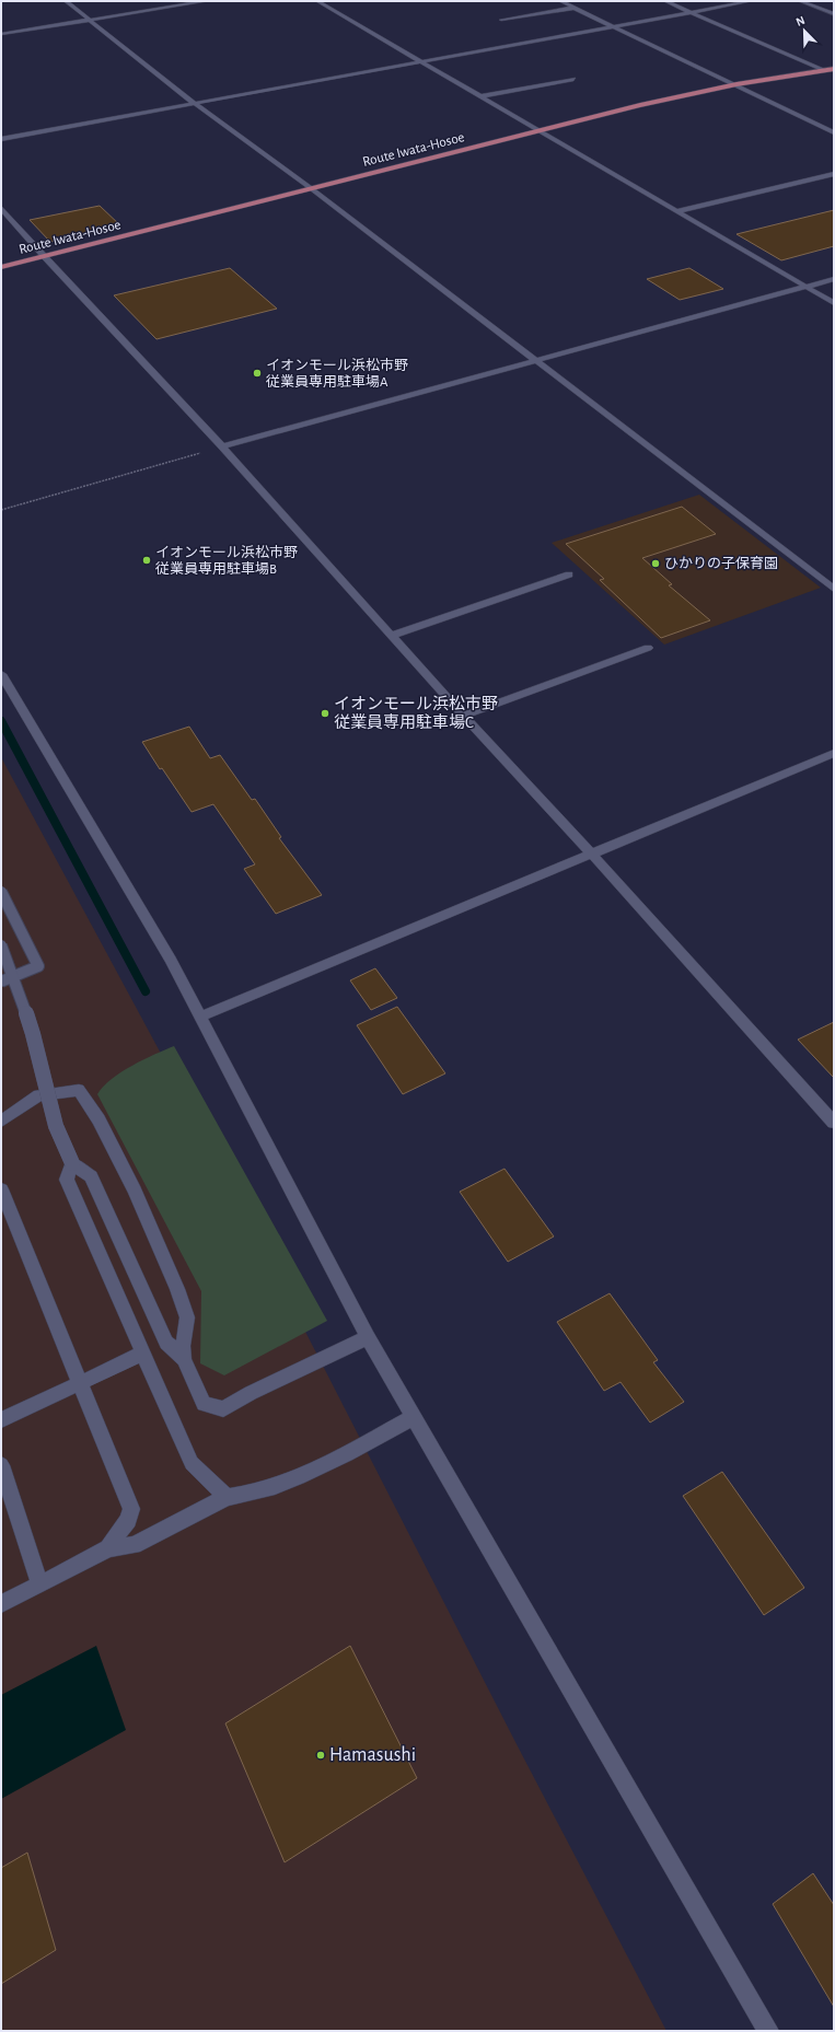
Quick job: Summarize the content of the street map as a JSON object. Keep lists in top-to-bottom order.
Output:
{
  "streets": {
    "main road": ["Route Iwata-Hosoe"]
  },
  "places": [
    "イオンモール浜松市野 従業員専用駐車場A",
    "イオンモール浜松市野 従業員専用駐車場B",
    "ひかりの子保育園",
    "イオンモール浜松市野 従業員専用駐車場C",
    "Hamasushi"
  ],
  "north": "top left"
}
